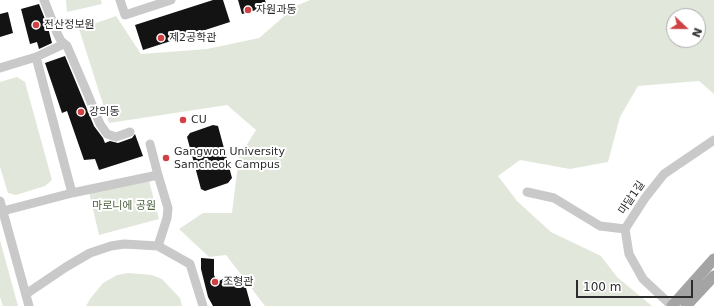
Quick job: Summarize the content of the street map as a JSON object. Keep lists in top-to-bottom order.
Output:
{
  "streets": {
    "street": ["마달1길"]
  },
  "parks": ["마로니에 공원"],
  "places": [
    "자원과동",
    "전산정보원",
    "제2공학관",
    "강의동",
    "CU",
    "Gangwon University Samcheok Campus",
    "조형관"
  ],
  "scale_bar": "100 m",
  "north": "right"
}
